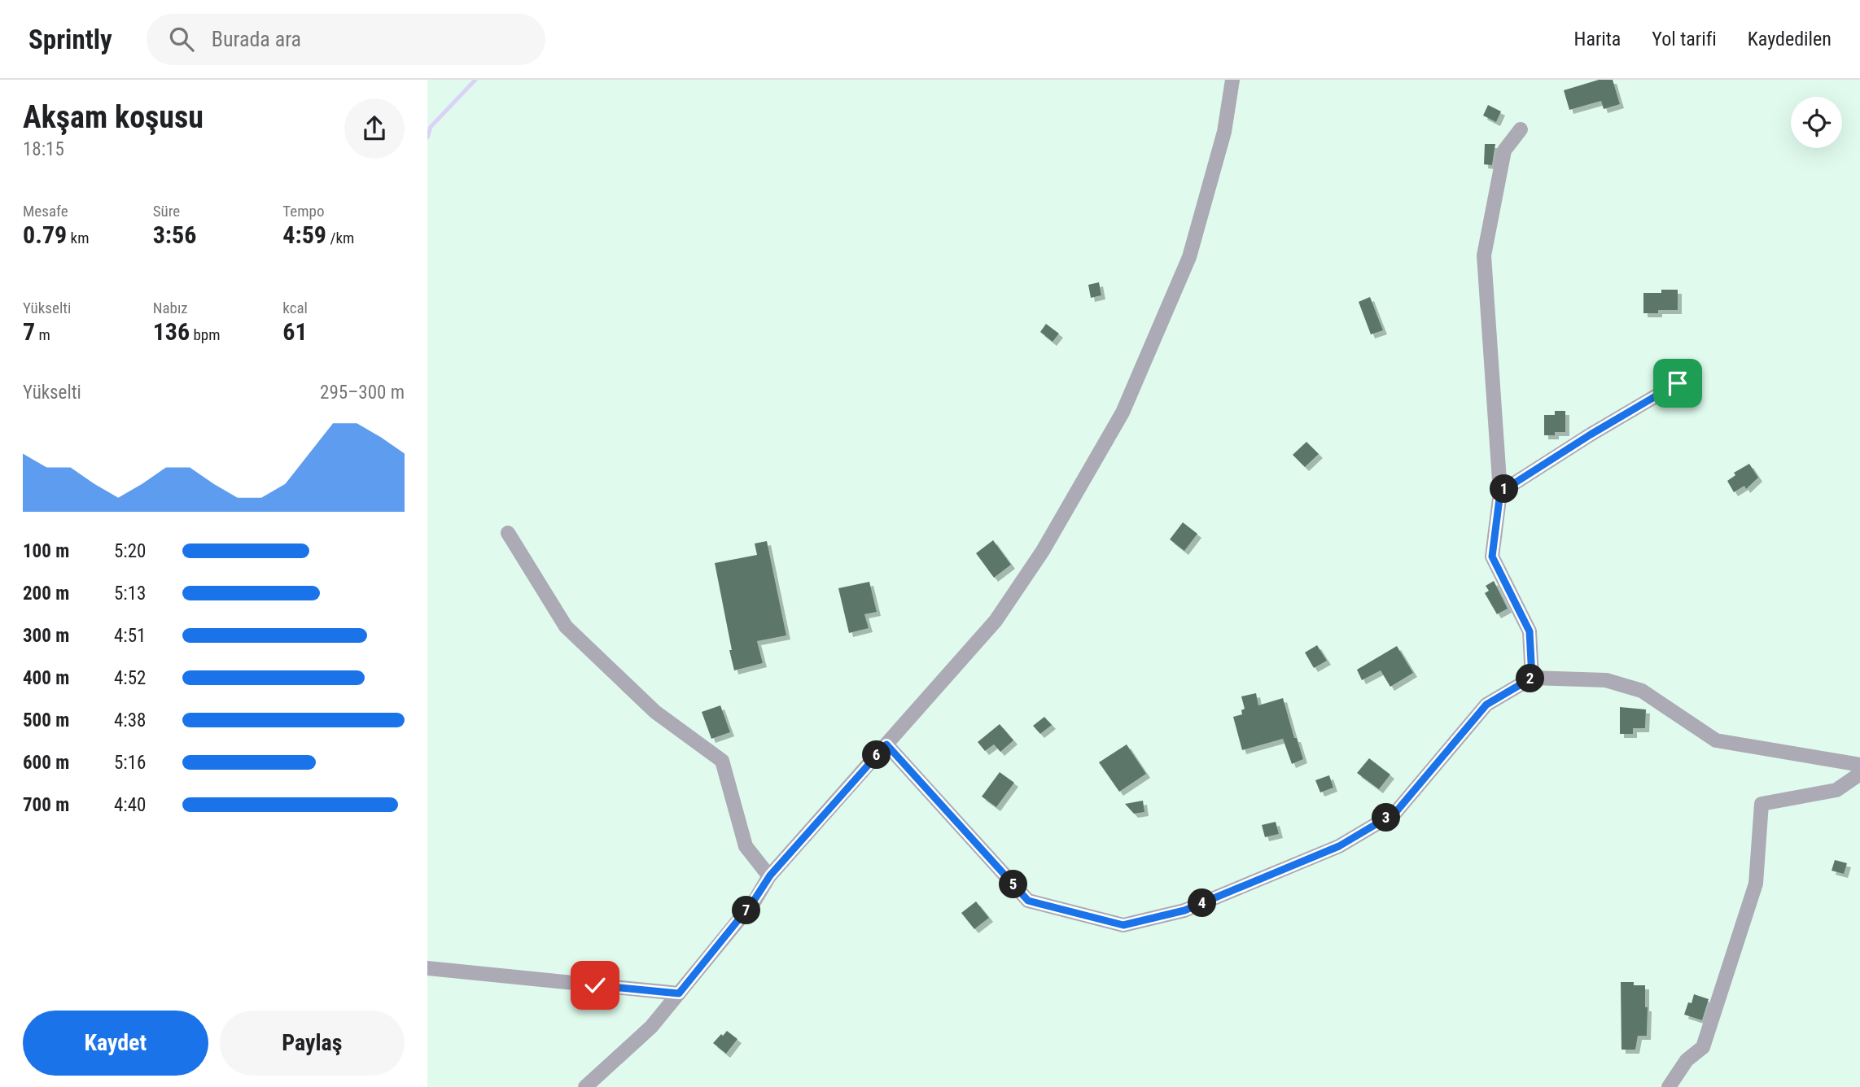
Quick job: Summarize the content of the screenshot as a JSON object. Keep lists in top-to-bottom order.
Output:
{
  "page": {
    "header": "Sprintly",
    "search": "Burada ara",
    "nav": ["Harita", "Yol tarifi", "Kaydedilen"],
    "heading": ["Akşam koşusu", "18:15"],
    "stats": [
      ["Mesafe", "0.79 km"],
      ["Süre", "3:56"],
      ["Tempo", "4:59 /km"],
      ["Yükselti", "7 m"],
      ["Nabız", "136 bpm"],
      ["kcal", "61"]
    ],
    "chart": ["Yükselti", "295–300 m"],
    "pins": [
      "1",
      "2",
      "6",
      "3",
      "5",
      "4",
      "7"
    ],
    "list": [
      {
        "name": "100 m",
        "note": "5:20"
      },
      {
        "name": "200 m",
        "note": "5:13"
      },
      {
        "name": "300 m",
        "note": "4:51"
      },
      {
        "name": "400 m",
        "note": "4:52"
      },
      {
        "name": "500 m",
        "note": "4:38"
      },
      {
        "name": "600 m",
        "note": "5:16"
      },
      {
        "name": "700 m",
        "note": "4:40"
      }
    ],
    "buttons": ["Kaydet", "Paylaş"]
  }
}
